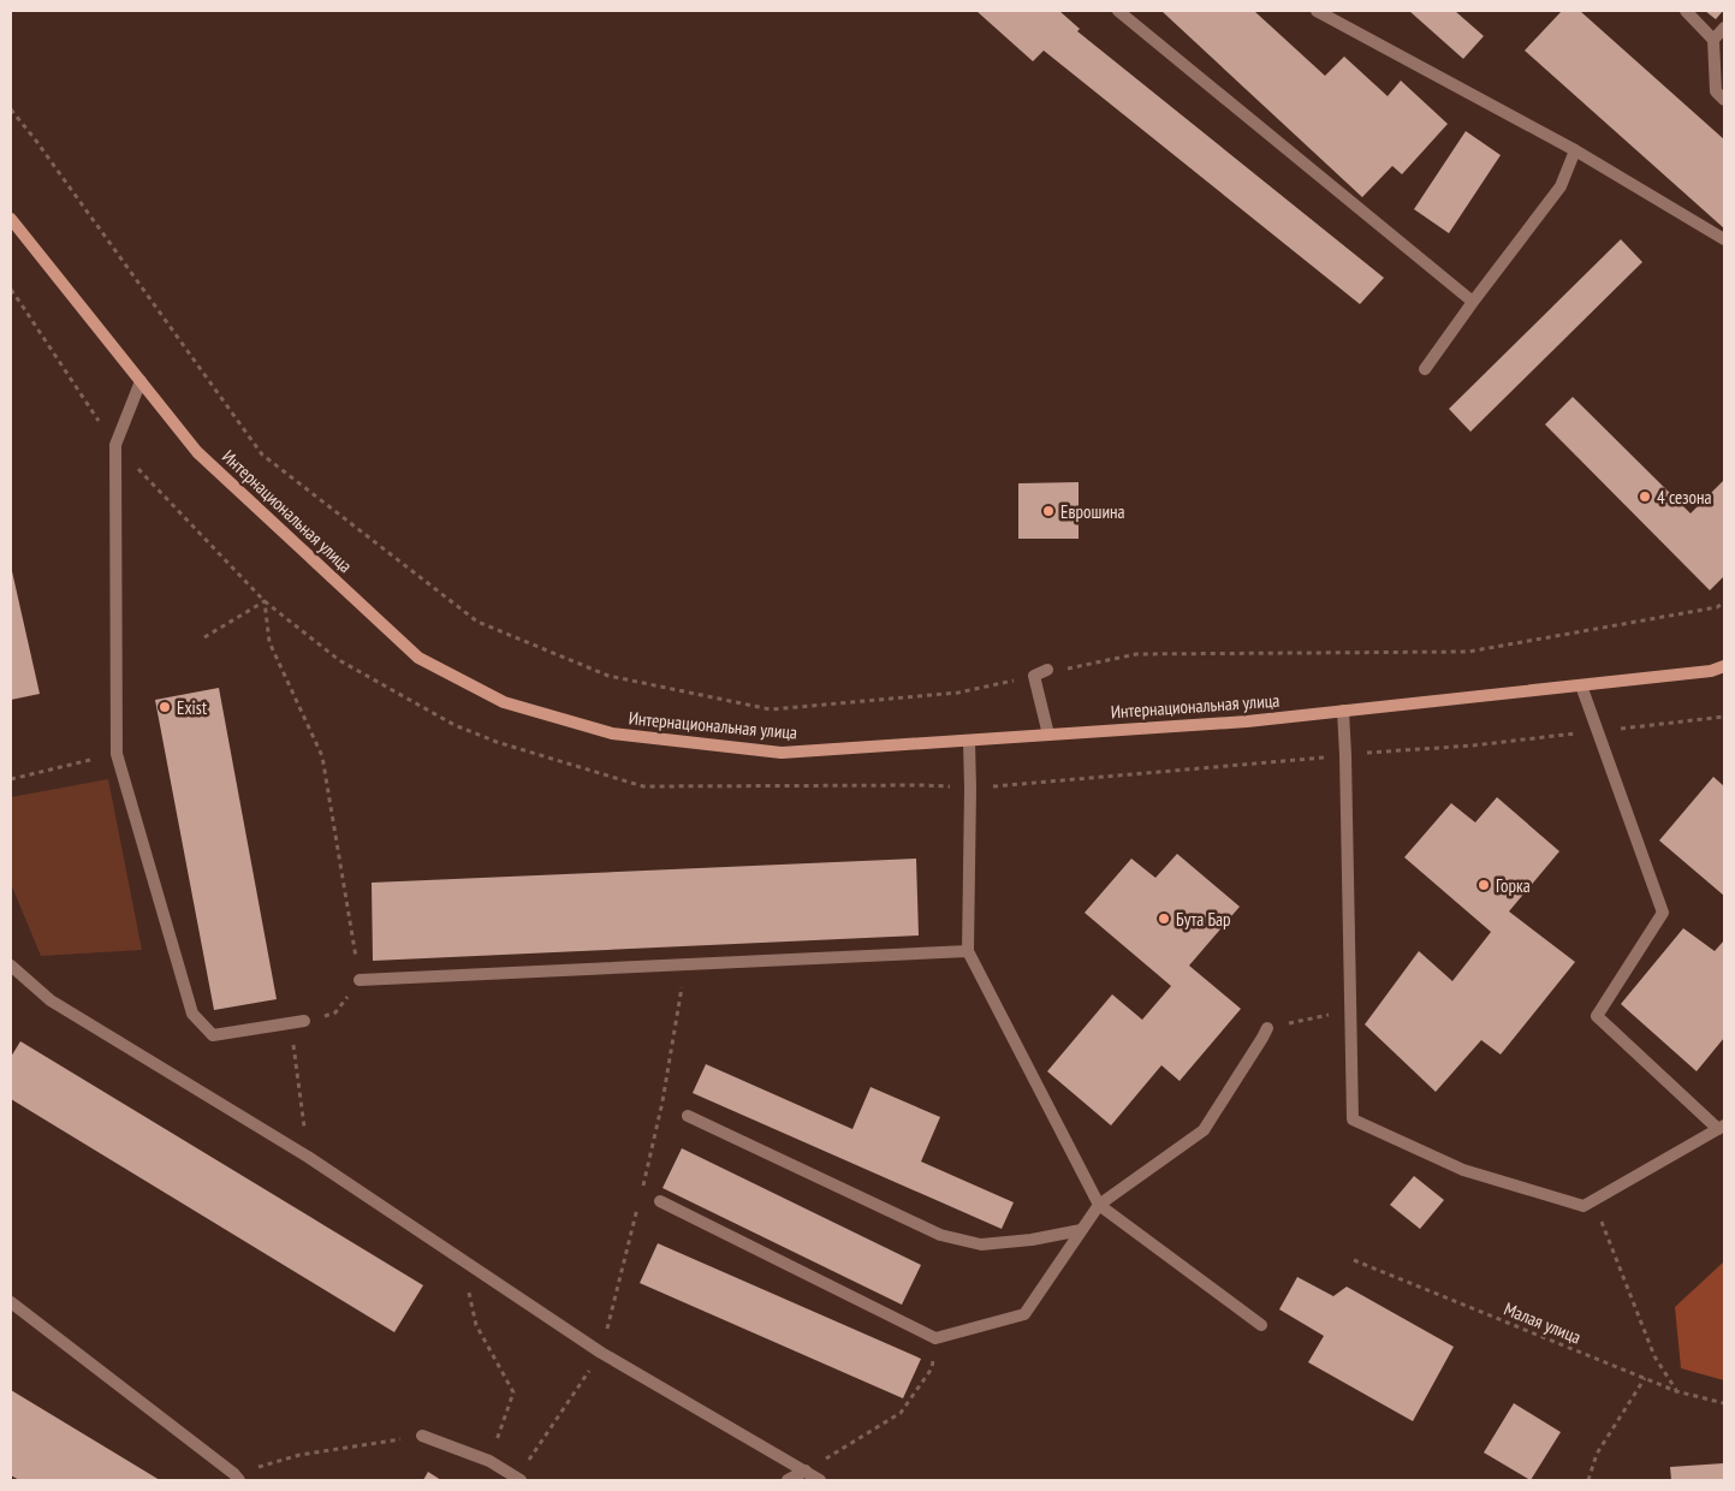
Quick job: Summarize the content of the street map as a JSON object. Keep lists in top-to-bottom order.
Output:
{
  "streets": {
    "main road": ["Интернациональная улица"],
    "path": ["Малая улица"]
  },
  "places": [
    "4 сезона",
    "Еврошина",
    "Exist",
    "Горка",
    "Бута Бар"
  ]
}
